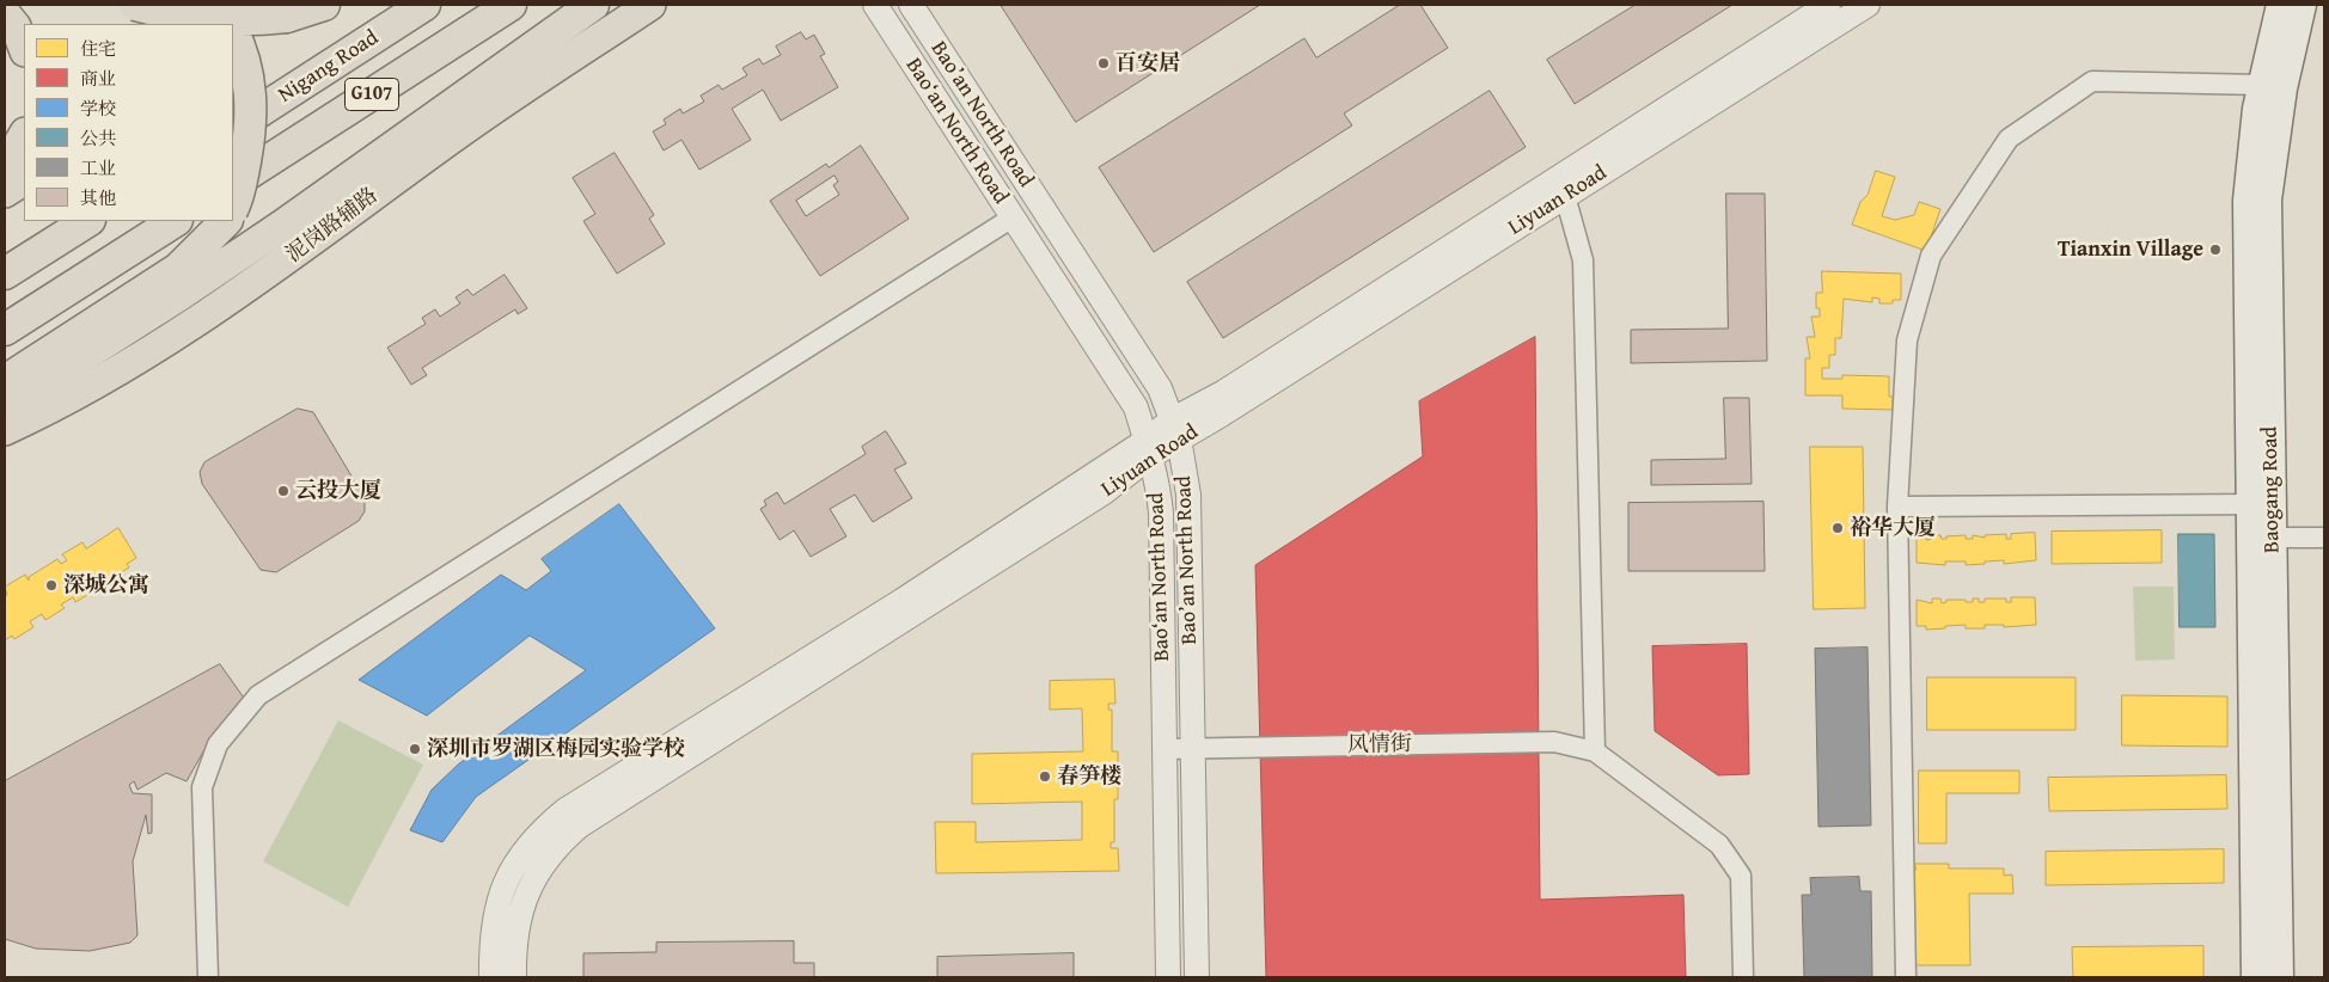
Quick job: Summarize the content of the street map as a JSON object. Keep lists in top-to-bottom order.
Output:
{
  "streets": {
    "highway": ["Nigang Road", "G107"],
    "main road": ["泥岗路辅路", "Baogang Road"],
    "street": [
      "Bao’an North Road",
      "Bao‘an North Road",
      "Liyuan Road",
      "风情街"
    ]
  },
  "crossings": [
    ["Bao’an North Road", "Liyuan Road"],
    ["Bao’an North Road", "风情街"],
    ["Bao‘an North Road", "Liyuan Road"],
    ["Bao‘an North Road", "风情街"]
  ],
  "places": [
    "百安居",
    "Tianxin Village",
    "云投大厦",
    "裕华大厦",
    "深城公寓",
    "深圳市罗湖区梅园实验学校",
    "春笋楼"
  ],
  "legend": [
    "住宅",
    "商业",
    "学校",
    "公共",
    "工业",
    "其他"
  ]
}
